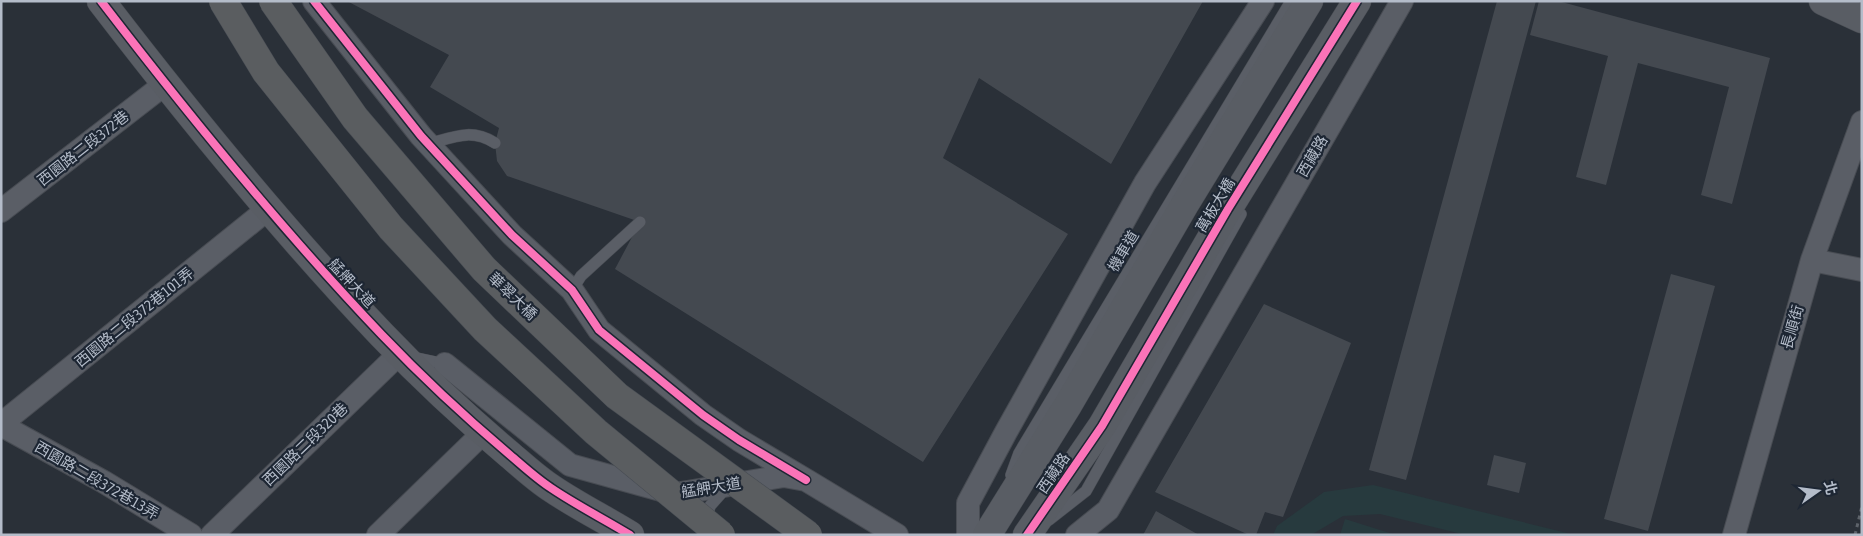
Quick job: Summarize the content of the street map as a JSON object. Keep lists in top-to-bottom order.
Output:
{
  "streets": {
    "highway": ["華翠大橋"],
    "street": [
      "西園路二段372巷",
      "西藏路",
      "萬板大橋",
      "艋舺大道",
      "西園路二段372巷101弄",
      "長順街",
      "西園路二段320巷",
      "西園路二段372巷13弄"
    ],
    "lane": ["機車道"]
  },
  "crossings": [
    ["西園路二段372巷", "艋舺大道"],
    ["西藏路", "萬板大橋"],
    ["西藏路", "機車道"],
    ["萬板大橋", "機車道"],
    ["艋舺大道", "西園路二段372巷101弄"],
    ["艋舺大道", "西園路二段320巷"],
    ["西園路二段372巷101弄", "西園路二段372巷13弄"]
  ],
  "north": "right"
}
